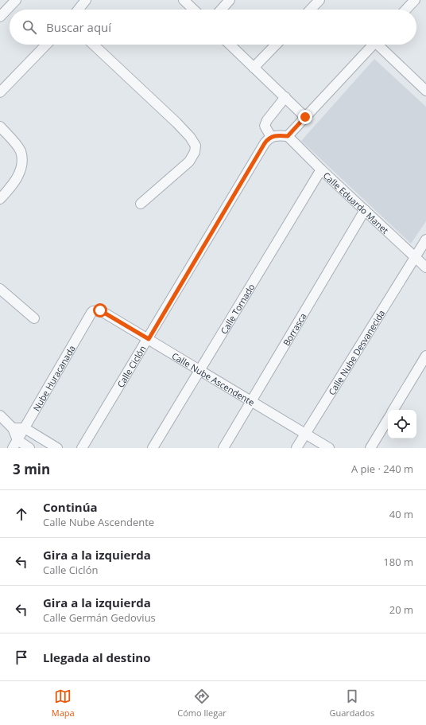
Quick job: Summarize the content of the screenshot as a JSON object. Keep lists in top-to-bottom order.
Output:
{
  "streets": {
    "street": [
      "Calle Eduardo Manet",
      "Calle Tornado",
      "Borrasca",
      "Calle Nube Desvanecida",
      "Calle Ciclón",
      "Nube Huracanada",
      "Calle Nube Ascendente"
    ]
  },
  "crossings": [
    ["Calle Eduardo Manet", "Calle Tornado"],
    ["Calle Eduardo Manet", "Borrasca"],
    ["Calle Eduardo Manet", "Calle Nube Desvanecida"],
    ["Calle Tornado", "Calle Nube Ascendente"],
    ["Borrasca", "Calle Nube Ascendente"],
    ["Calle Nube Desvanecida", "Calle Nube Ascendente"],
    ["Calle Ciclón", "Calle Nube Ascendente"],
    ["Nube Huracanada", "Calle Nube Ascendente"]
  ],
  "page": {
    "search": "Buscar aquí",
    "heading": ["3 min", "A pie · 240 m"],
    "list": [
      ["Continúa", "Calle Nube Ascendente", "40 m"],
      ["Gira a la izquierda", "Calle Ciclón", "180 m"],
      ["Gira a la izquierda", "Calle Germán Gedovius", "20 m"],
      "Llegada al destino"
    ],
    "nav": ["Mapa", "Cómo llegar", "Guardados"]
  }
}
